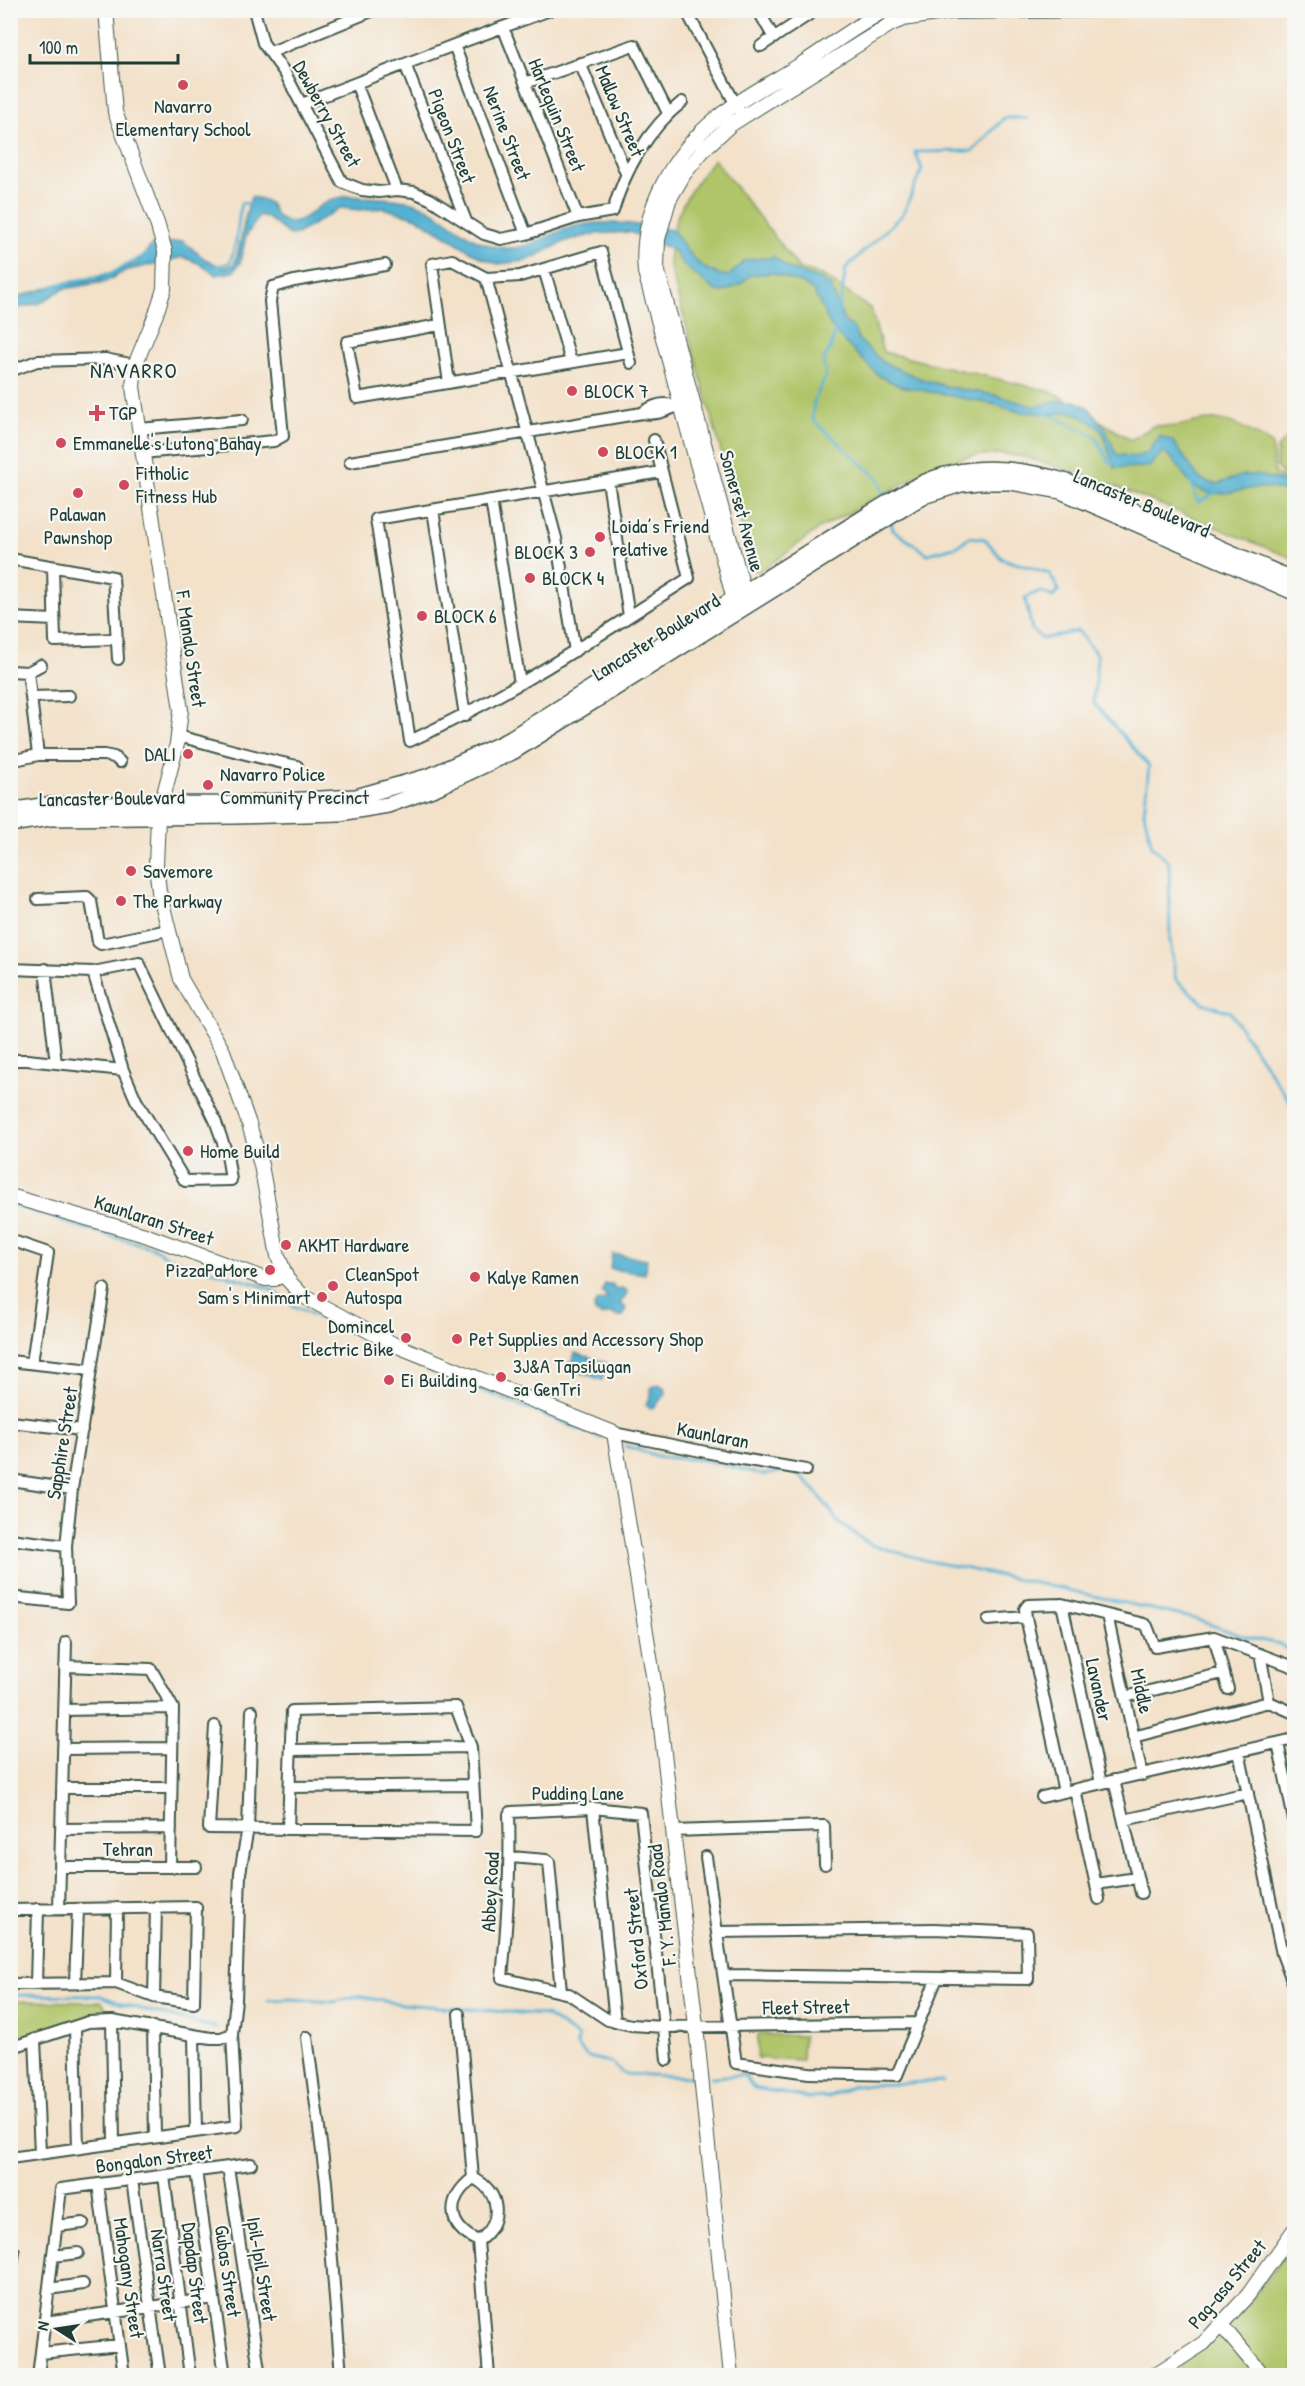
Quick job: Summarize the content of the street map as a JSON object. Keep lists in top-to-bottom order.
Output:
{
  "streets": {
    "main road": ["Lancaster Boulevard"],
    "street": [
      "Mallow Street",
      "Dewberry Street",
      "Harlequin Street",
      "Nerine Street",
      "Pigeon Street",
      "Somerset Avenue",
      "F. Manalo Street",
      "Kaunlaran Street",
      "Kaunlaran",
      "Sapphire Street",
      "Lavander",
      "Middle",
      "Pudding Lane",
      "Tehran",
      "Abbey Road",
      "F. Y. Manalo Road",
      "Oxford Street",
      "Fleet Street",
      "Bongalon Street",
      "Ipil-Ipil Street",
      "Gubas Street",
      "Dapdap Street",
      "Narra Street",
      "Mahogany Street",
      "Pag-asa Street"
    ]
  },
  "crossings": [
    ["Mallow Street", "Dewberry Street"],
    ["Dewberry Street", "Harlequin Street"],
    ["Dewberry Street", "Nerine Street"],
    ["Dewberry Street", "Pigeon Street"],
    ["Lancaster Boulevard", "Somerset Avenue"],
    ["Lancaster Boulevard", "F. Manalo Street"],
    ["F. Manalo Street", "Kaunlaran Street"],
    ["F. Manalo Street", "Kaunlaran"],
    ["F. Manalo Street", "F. Y. Manalo Road"],
    ["Kaunlaran", "F. Y. Manalo Road"],
    ["Pudding Lane", "Abbey Road"],
    ["Pudding Lane", "Oxford Street"],
    ["F. Y. Manalo Road", "Fleet Street"],
    ["Oxford Street", "Fleet Street"],
    ["Bongalon Street", "Ipil-Ipil Street"],
    ["Bongalon Street", "Gubas Street"],
    ["Bongalon Street", "Dapdap Street"],
    ["Bongalon Street", "Narra Street"],
    ["Bongalon Street", "Mahogany Street"]
  ],
  "districts": ["NAVARRO"],
  "places": {
    "other": [
      "Navarro Elementary School",
      "BLOCK 7",
      "Emmanelle's Lutong Bahay",
      "BLOCK 1",
      "Fitholic Fitness Hub",
      "Palawan Pawnshop",
      "Loida’s Friend relative",
      "BLOCK 3",
      "BLOCK 4",
      "BLOCK 6",
      "DALI",
      "Navarro Police Community Precinct",
      "Savemore",
      "The Parkway",
      "Home Build",
      "AKMT Hardware",
      "PizzaPaMore",
      "Kalye Ramen",
      "CleanSpot Autospa",
      "Sam's Minimart",
      "Domincel Electric Bike",
      "Pet Supplies and Accessory Shop",
      "3J&A Tapsilugan sa GenTri",
      "Ei Building"
    ],
    "health": ["TGP"]
  },
  "scale_bar": "100 m",
  "north": "left"
}
